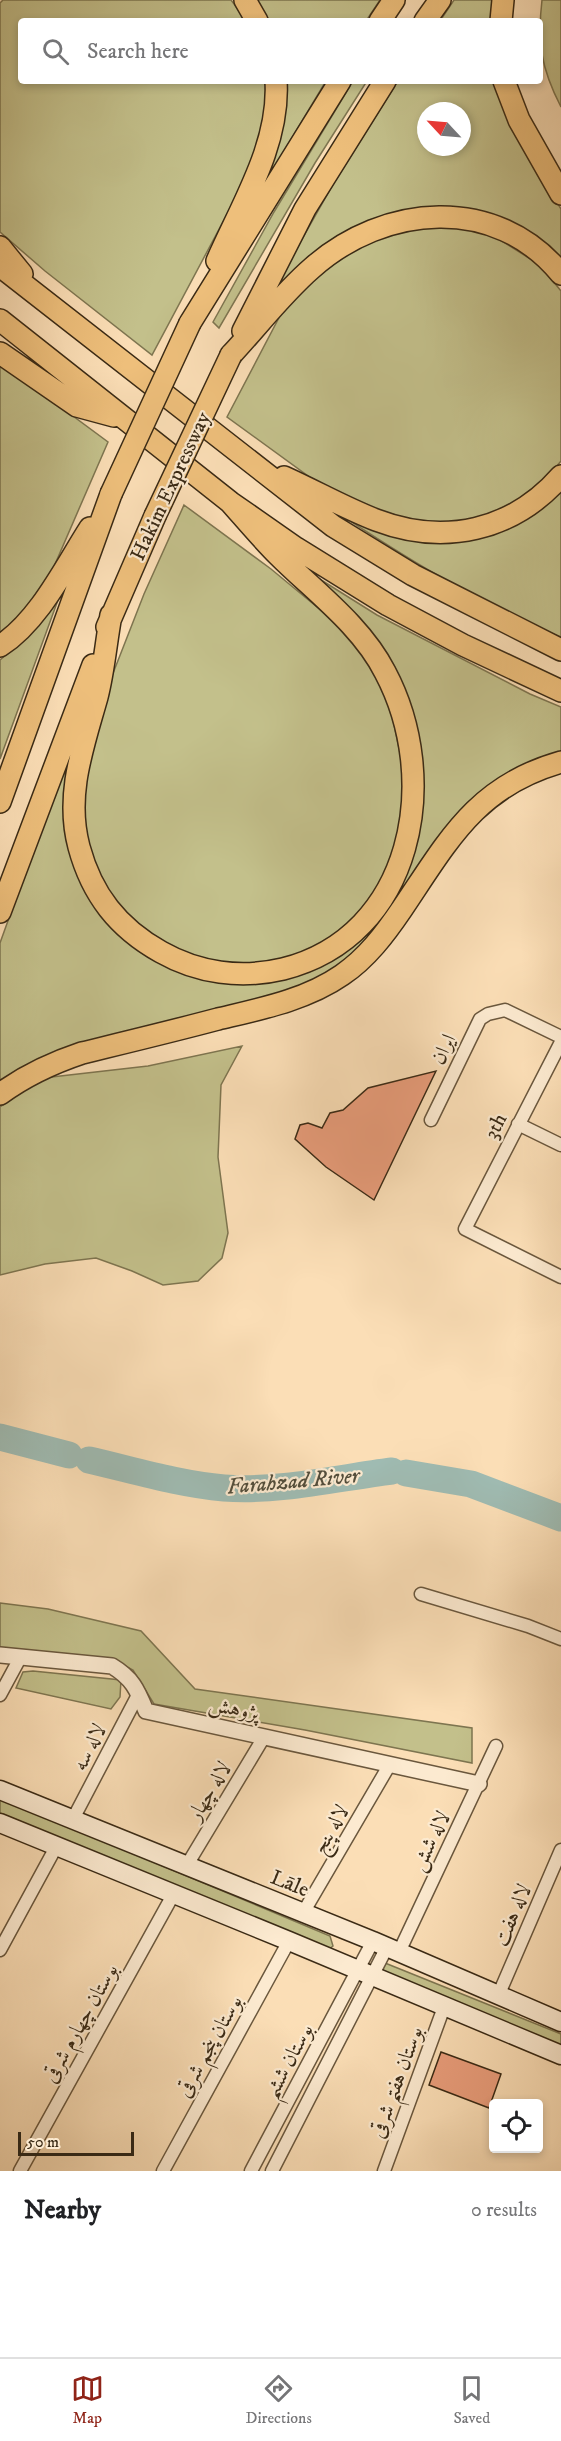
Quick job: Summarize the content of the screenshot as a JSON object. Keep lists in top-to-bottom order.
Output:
{
  "streets": {
    "highway": ["Hakim Expressway"],
    "main road": ["Lāle"],
    "street": [
      "ایران",
      "3th",
      "پژوهش",
      "لاله سه",
      "لاله چهار",
      "لاله پنج",
      "لاله شش",
      "لاله هفت",
      "بوستان چهارم شرقی",
      "بوستان پنجم شرقی",
      "بوستان ششم",
      "بوستان هفتم شرقی"
    ]
  },
  "crossings": [
    ["ایران", "3th"],
    ["پژوهش", "لاله سه"],
    ["پژوهش", "لاله چهار"],
    ["پژوهش", "لاله پنج"],
    ["پژوهش", "لاله شش"],
    ["لاله سه", "Lāle"],
    ["لاله چهار", "Lāle"],
    ["لاله پنج", "Lāle"],
    ["لاله شش", "Lāle"],
    ["لاله شش", "بوستان ششم"],
    ["Lāle", "لاله هفت"]
  ],
  "water": ["Farahzad River"],
  "scale_bar": "50 m",
  "north": "top left",
  "page": {
    "search": "Search here",
    "scale": "50 m",
    "heading": ["Nearby", "0 results"],
    "nav": ["Map", "Directions", "Saved"]
  }
}
